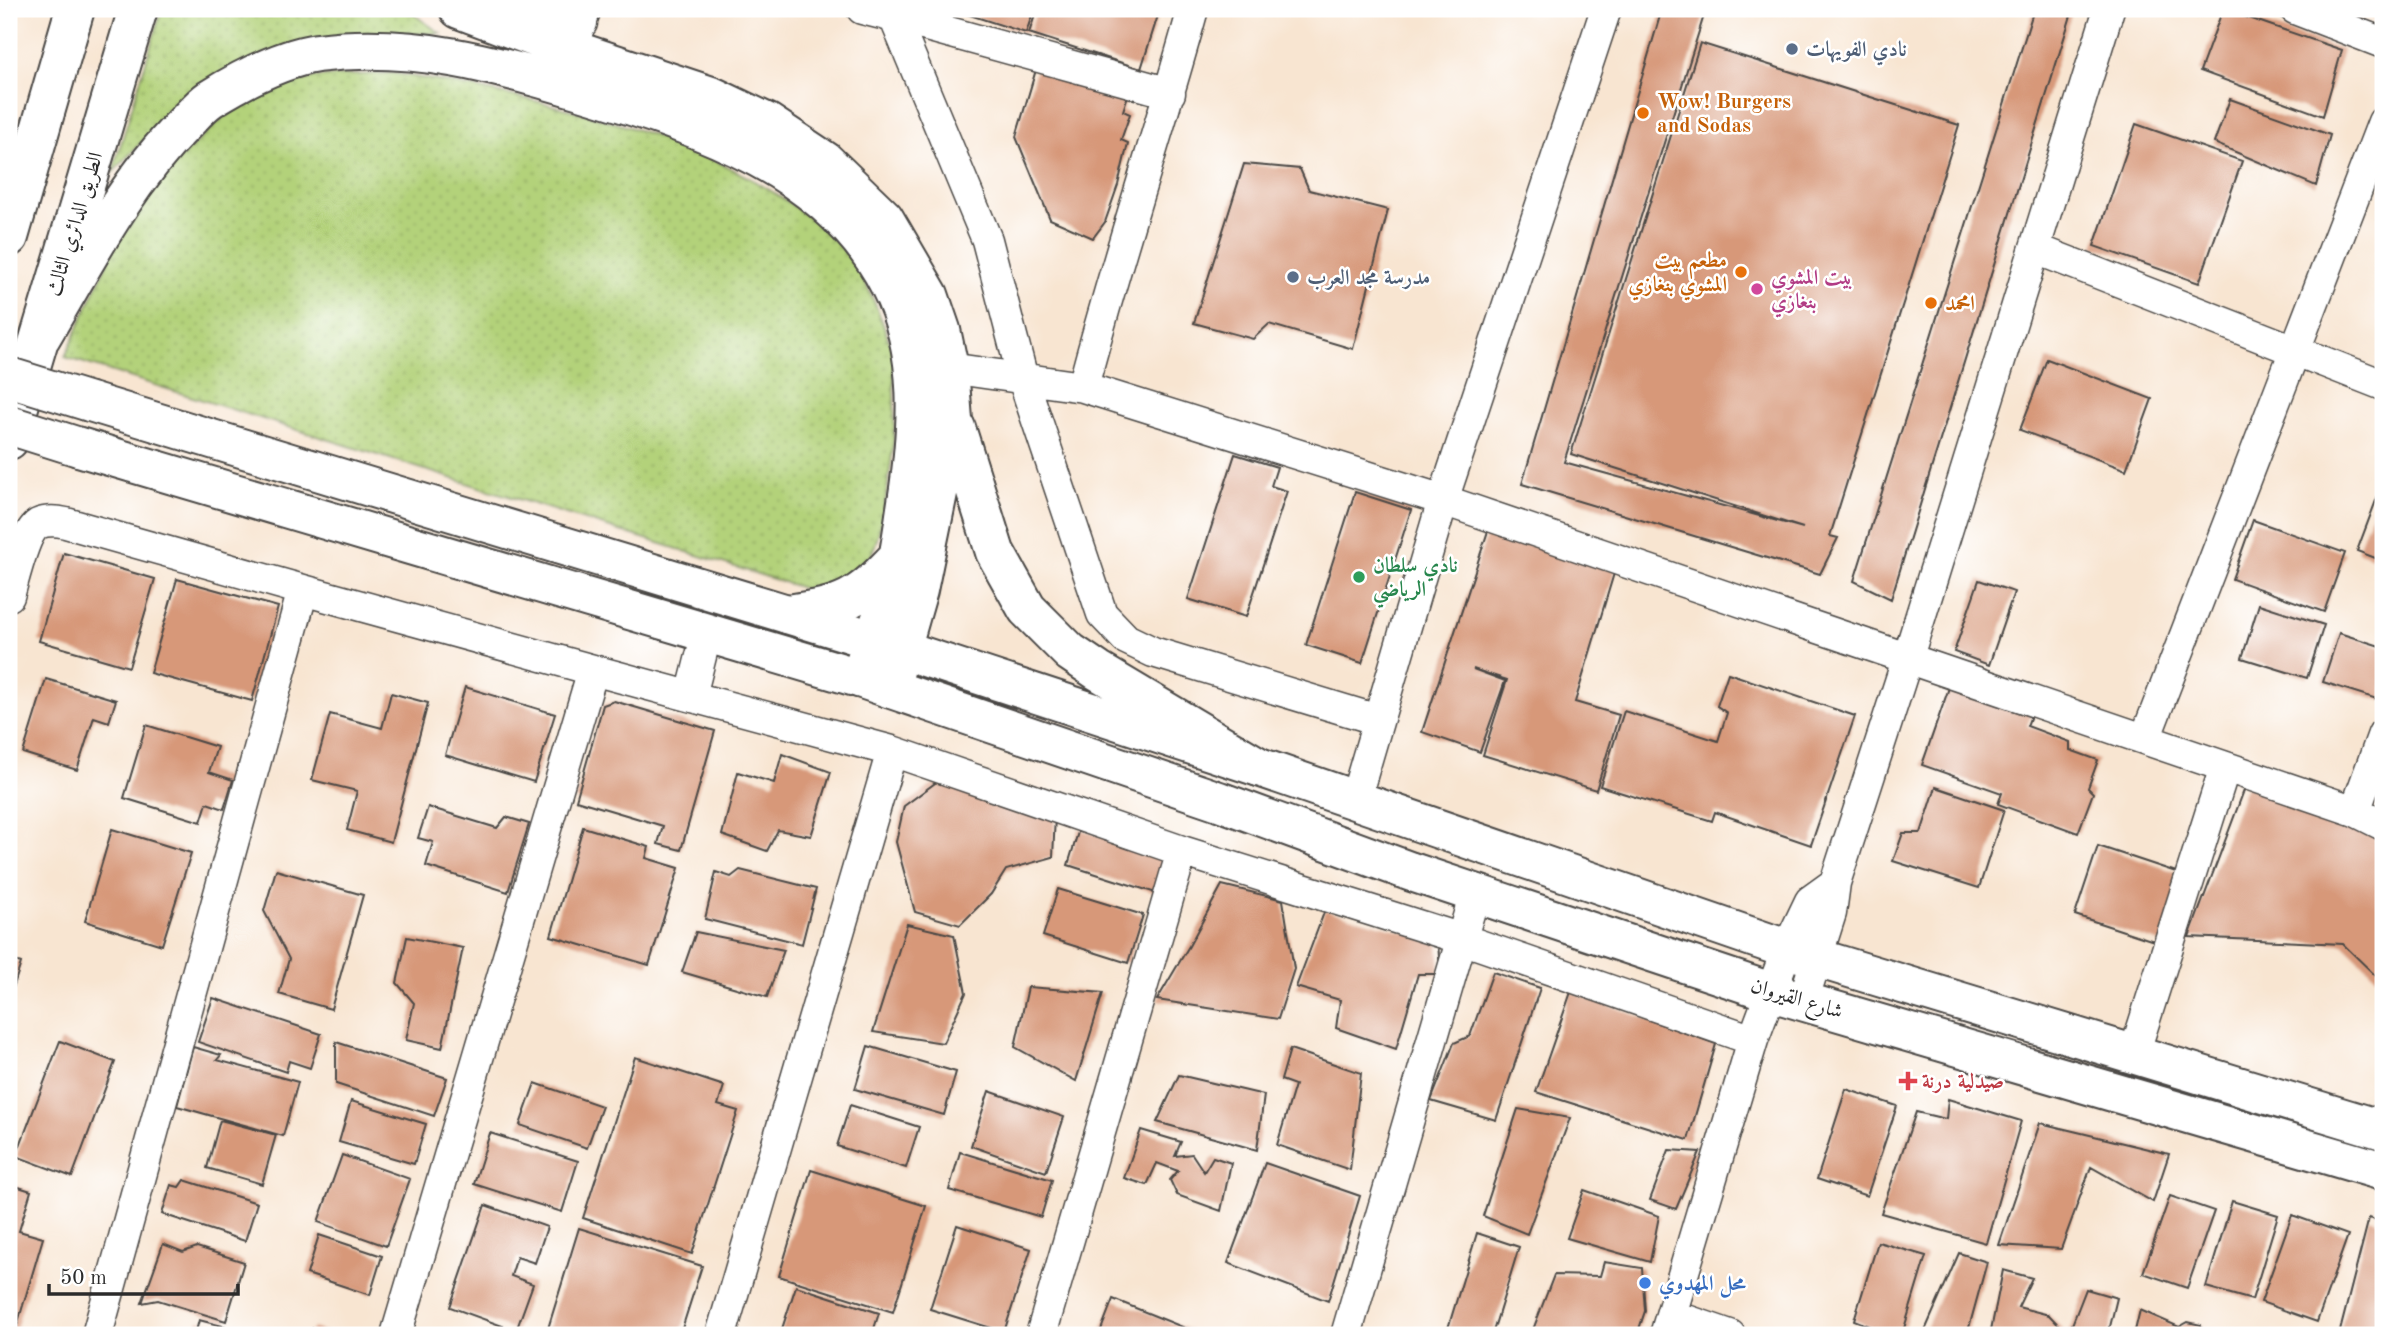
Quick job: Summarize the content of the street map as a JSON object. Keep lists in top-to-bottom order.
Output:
{
  "streets": {
    "main road": ["الطريق الدائري الثالث", "شارع القيروان"]
  },
  "places": {
    "other": [
      "نادي الفويهات",
      "Wow! Burgers and Sodas",
      "مطعم بيت المشوي بنغازي",
      "مدرسة مجد العرب",
      "بيت المشوي بنغازي",
      "امحمد",
      "نادي سلطان الرياضي",
      "محل المهدوي"
    ],
    "health": ["صيدلية درنة"]
  },
  "scale_bar": "50 m"
}
